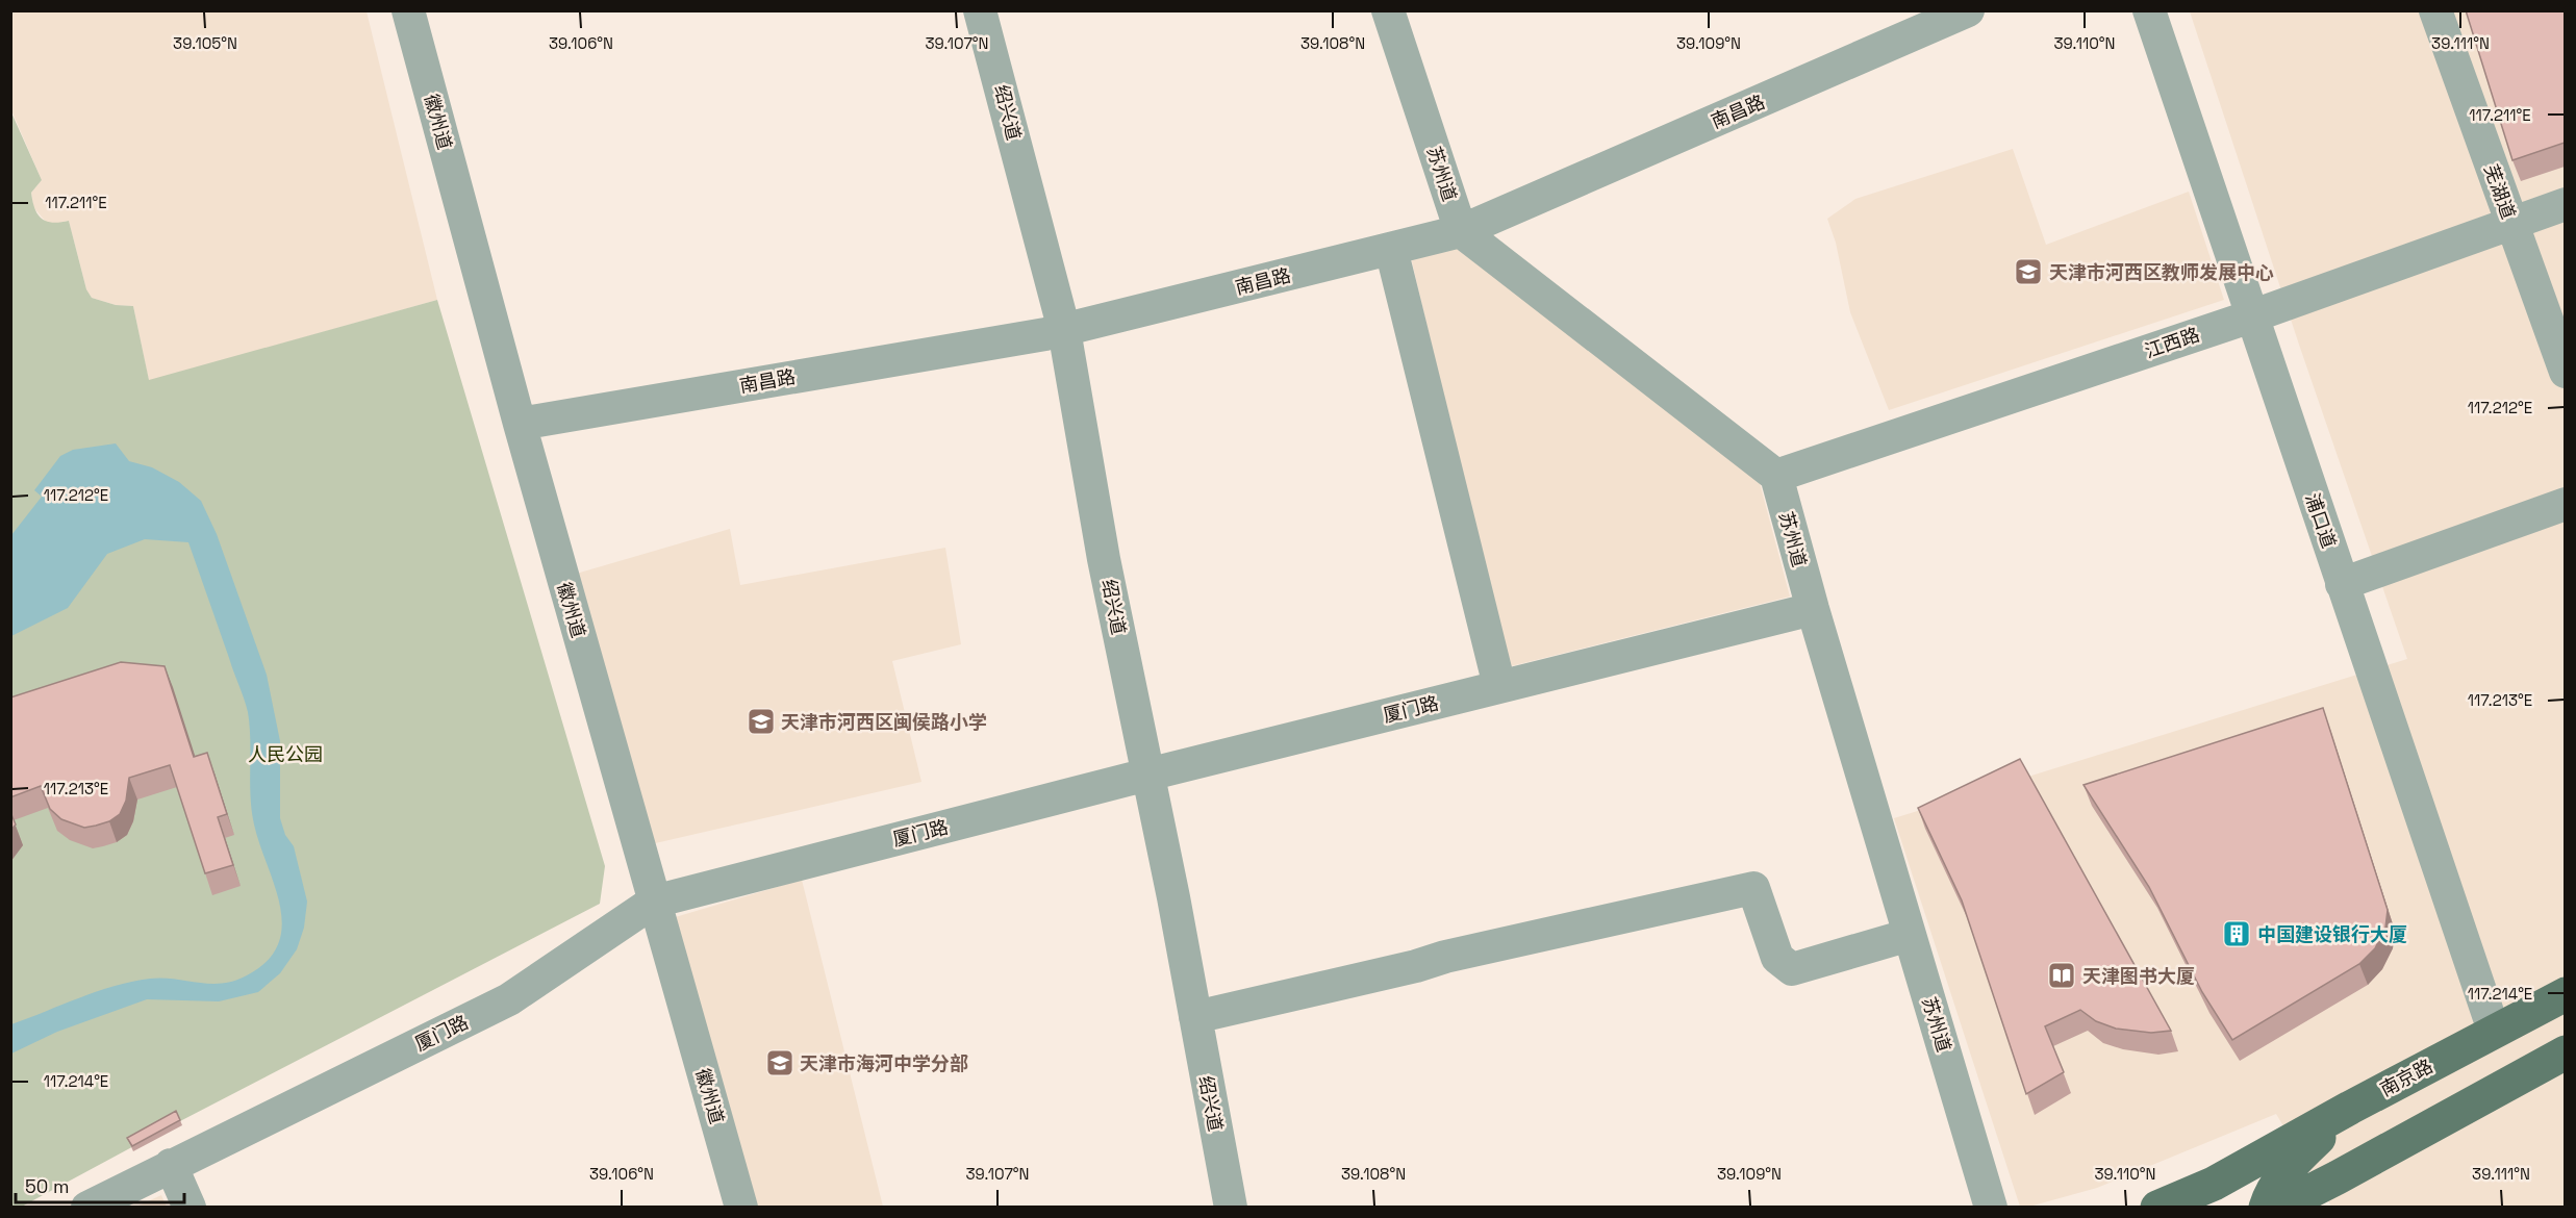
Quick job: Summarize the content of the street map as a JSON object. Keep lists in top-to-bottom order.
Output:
{
  "streets": {
    "main road": ["南京路"],
    "street": [
      "南昌路",
      "绍兴道",
      "徽州道",
      "苏州道",
      "芜湖道",
      "江西路",
      "浦口道",
      "厦门路"
    ]
  },
  "crossings": [
    ["南昌路", "绍兴道"],
    ["南昌路", "徽州道"],
    ["南昌路", "苏州道"],
    ["绍兴道", "厦门路"],
    ["徽州道", "厦门路"],
    ["苏州道", "江西路"],
    ["苏州道", "厦门路"],
    ["芜湖道", "江西路"],
    ["江西路", "浦口道"],
    ["浦口道", "南京路"]
  ],
  "parks": ["人民公园"],
  "places": {
    "school or university": ["天津市河西区教师发展中心", "天津市河西区闽侯路小学", "天津市海河中学分部"],
    "building": ["中国建设银行大厦"],
    "library": ["天津图书大厦"]
  },
  "scale_bar": "50 m",
  "coordinates": [
    "39.105°N",
    "39.106°N",
    "39.107°N",
    "39.108°N",
    "39.109°N",
    "39.110°N",
    "39.111°N",
    "117.211°E",
    "117.212°E",
    "117.213°E",
    "117.214°E"
  ]
}
